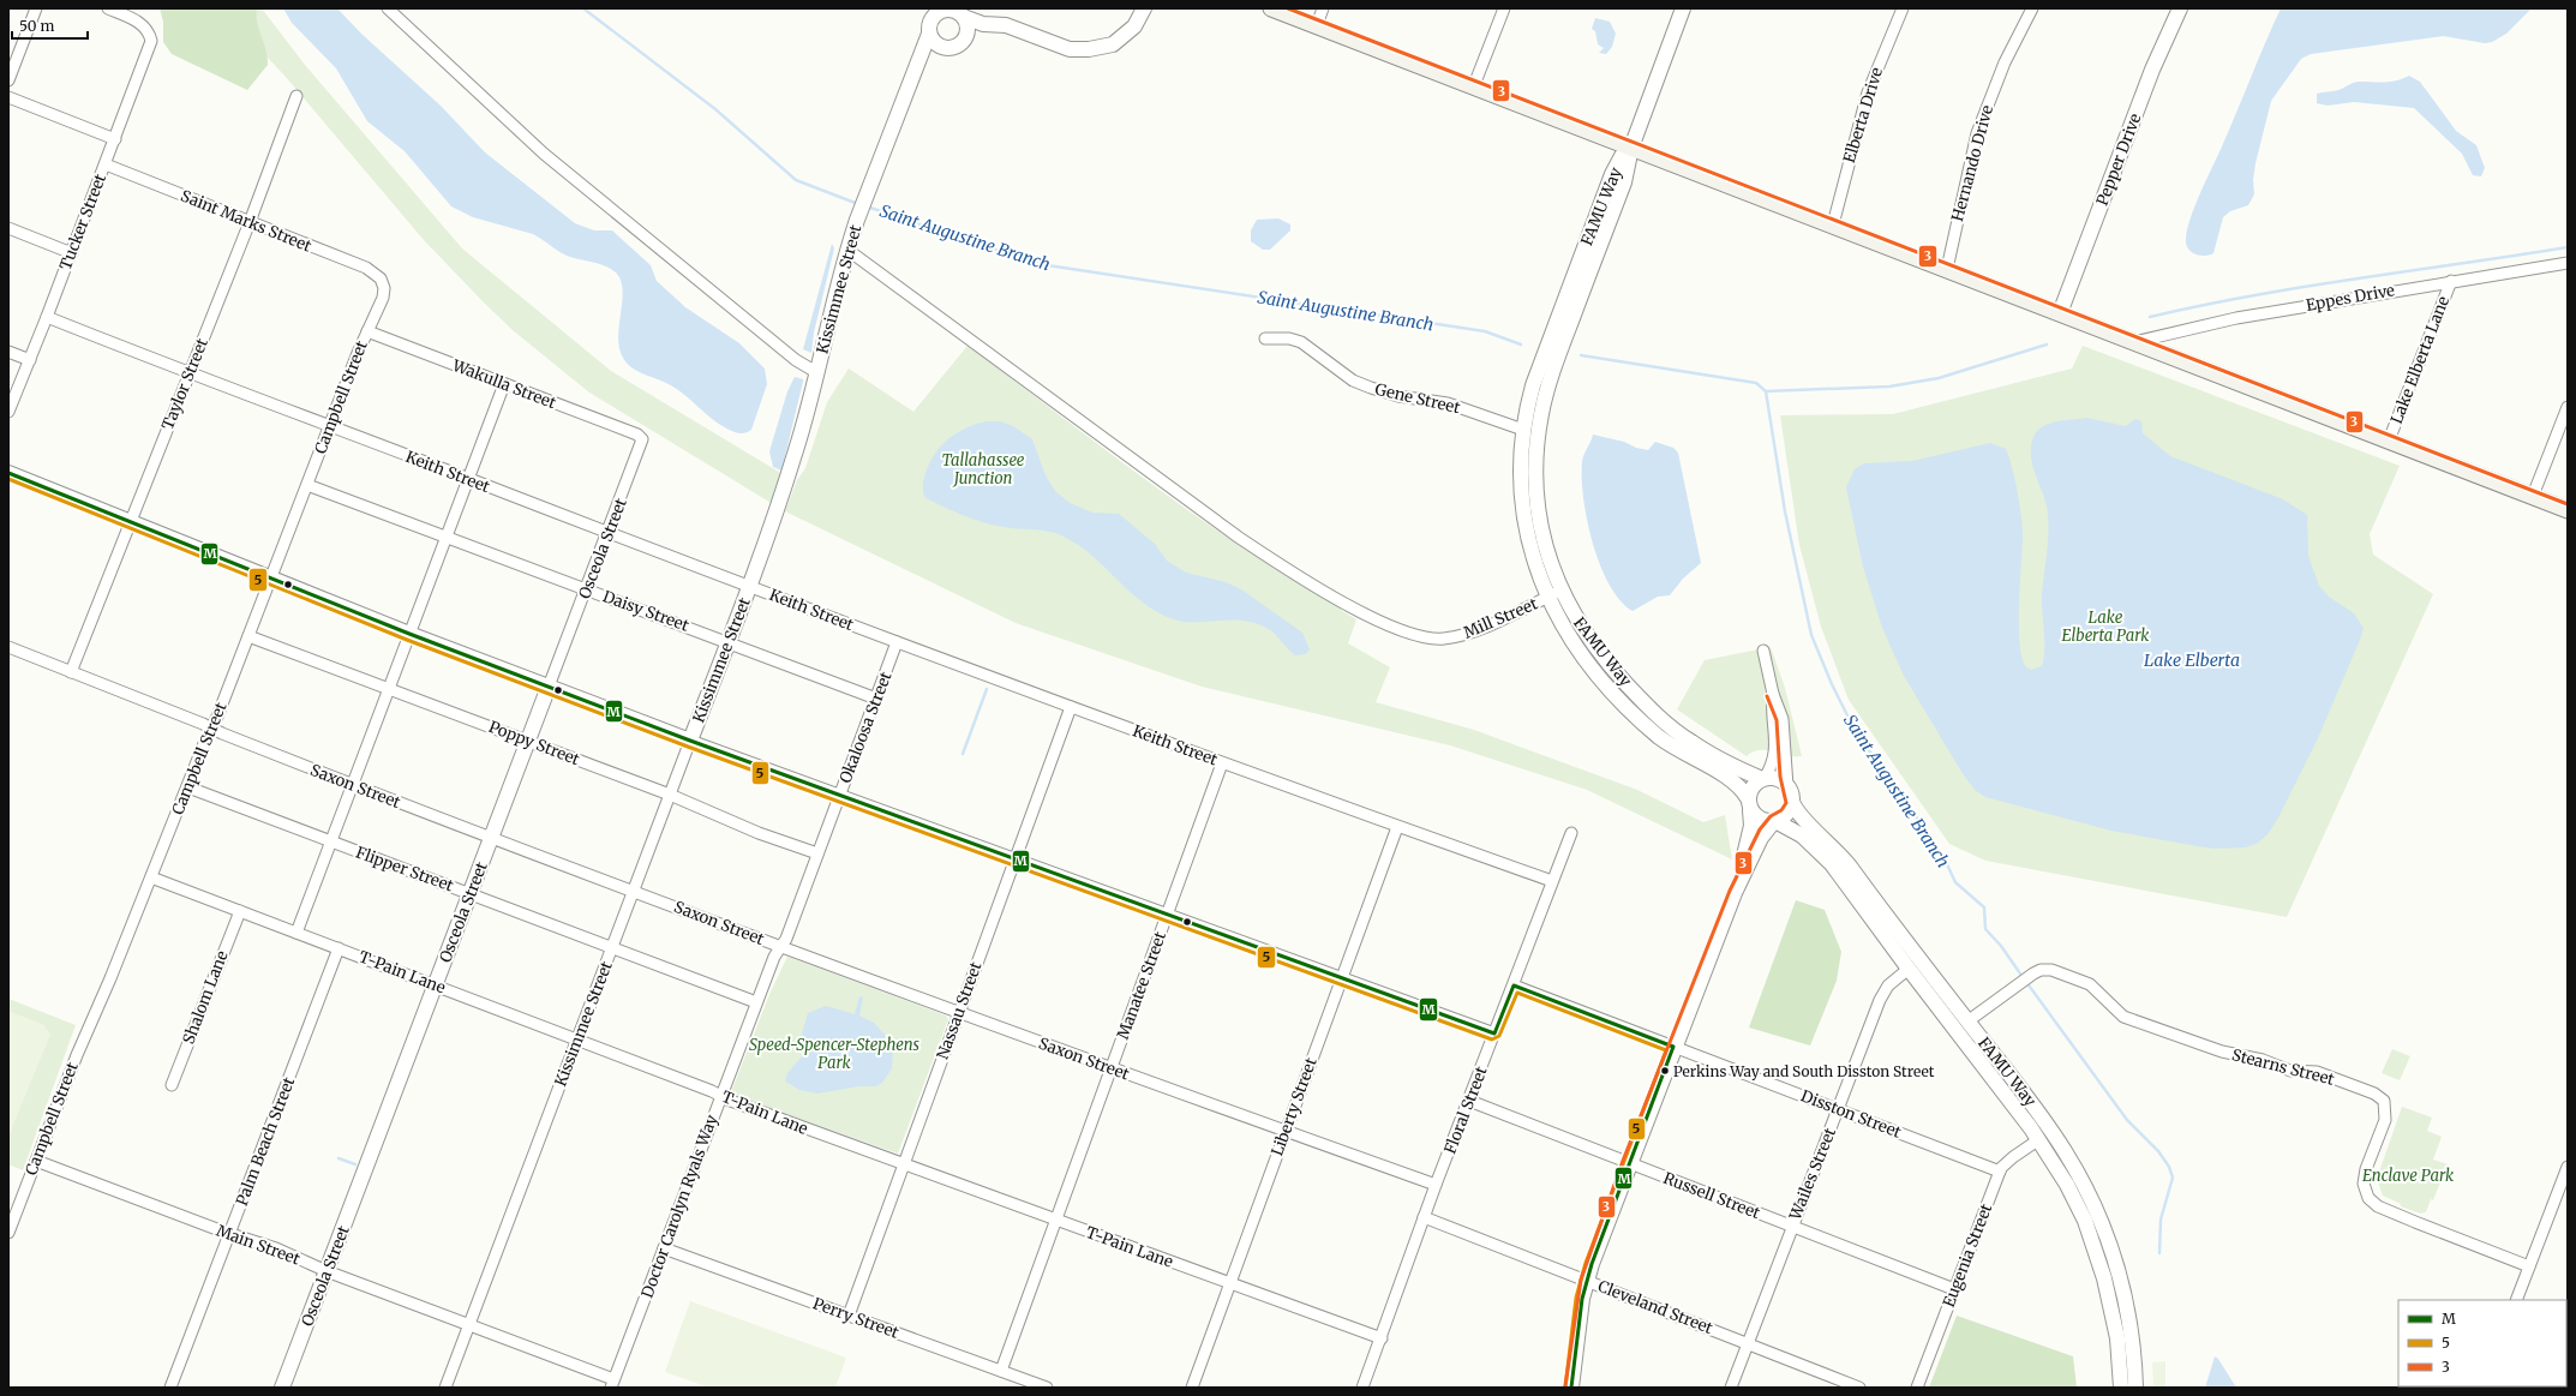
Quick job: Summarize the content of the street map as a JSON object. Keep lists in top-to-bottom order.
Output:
{
  "streets": {
    "street": [
      "Elberta Drive",
      "Pepper Drive",
      "Hernando Drive",
      "FAMU Way",
      "Saint Marks Street",
      "Tucker Street",
      "Kissimmee Street",
      "Eppes Drive",
      "Lake Elberta Lane",
      "Taylor Street",
      "Wakulla Street",
      "Campbell Street",
      "Gene Street",
      "Keith Street",
      "Osceola Street",
      "Daisy Street",
      "Mill Street",
      "Okaloosa Street",
      "Poppy Street",
      "Saxon Street",
      "Flipper Street",
      "T-Pain Lane",
      "Manatee Street",
      "Shalom Lane",
      "Nassau Street",
      "Stearns Street",
      "Liberty Street",
      "Floral Street",
      "Disston Street",
      "Palm Beach Street",
      "Wailes Street",
      "Russell Street",
      "Doctor Carolyn Ryals Way",
      "Main Street",
      "Eugenia Street",
      "Cleveland Street",
      "Perry Street"
    ]
  },
  "crossings": [
    ["FAMU Way", "Gene Street"],
    ["FAMU Way", "Mill Street"],
    ["FAMU Way", "Stearns Street"],
    ["FAMU Way", "Wailes Street"],
    ["FAMU Way", "Eugenia Street"],
    ["Saint Marks Street", "Tucker Street"],
    ["Saint Marks Street", "Taylor Street"],
    ["Saint Marks Street", "Campbell Street"],
    ["Tucker Street", "Keith Street"],
    ["Kissimmee Street", "Keith Street"],
    ["Kissimmee Street", "Daisy Street"],
    ["Kissimmee Street", "Mill Street"],
    ["Kissimmee Street", "Poppy Street"],
    ["Kissimmee Street", "Saxon Street"],
    ["Kissimmee Street", "Flipper Street"],
    ["Kissimmee Street", "T-Pain Lane"],
    ["Kissimmee Street", "Main Street"],
    ["Eppes Drive", "Lake Elberta Lane"],
    ["Taylor Street", "Keith Street"],
    ["Taylor Street", "Saxon Street"],
    ["Wakulla Street", "Campbell Street"],
    ["Wakulla Street", "Osceola Street"],
    ["Campbell Street", "Keith Street"],
    ["Campbell Street", "Daisy Street"],
    ["Campbell Street", "Poppy Street"],
    ["Campbell Street", "Saxon Street"],
    ["Campbell Street", "Flipper Street"],
    ["Campbell Street", "T-Pain Lane"],
    ["Campbell Street", "Main Street"],
    ["Keith Street", "Osceola Street"],
    ["Keith Street", "Okaloosa Street"],
    ["Keith Street", "Manatee Street"],
    ["Keith Street", "Nassau Street"],
    ["Keith Street", "Liberty Street"],
    ["Keith Street", "Floral Street"],
    ["Osceola Street", "Daisy Street"],
    ["Osceola Street", "Poppy Street"],
    ["Osceola Street", "Saxon Street"],
    ["Osceola Street", "Flipper Street"],
    ["Osceola Street", "T-Pain Lane"],
    ["Osceola Street", "Main Street"],
    ["Daisy Street", "Okaloosa Street"],
    ["Okaloosa Street", "Poppy Street"],
    ["Okaloosa Street", "Saxon Street"],
    ["Okaloosa Street", "Doctor Carolyn Ryals Way"],
    ["Saxon Street", "Manatee Street"],
    ["Saxon Street", "Nassau Street"],
    ["Saxon Street", "Liberty Street"],
    ["Saxon Street", "Floral Street"],
    ["Saxon Street", "Doctor Carolyn Ryals Way"],
    ["Flipper Street", "Doctor Carolyn Ryals Way"],
    ["T-Pain Lane", "Manatee Street"],
    ["T-Pain Lane", "Shalom Lane"],
    ["T-Pain Lane", "Nassau Street"],
    ["T-Pain Lane", "Liberty Street"],
    ["T-Pain Lane", "Floral Street"],
    ["T-Pain Lane", "Palm Beach Street"],
    ["T-Pain Lane", "Doctor Carolyn Ryals Way"],
    ["Manatee Street", "Perry Street"],
    ["Nassau Street", "Perry Street"],
    ["Floral Street", "Disston Street"],
    ["Floral Street", "Russell Street"],
    ["Floral Street", "Cleveland Street"],
    ["Disston Street", "Wailes Street"],
    ["Disston Street", "Eugenia Street"],
    ["Palm Beach Street", "Main Street"],
    ["Wailes Street", "Russell Street"],
    ["Wailes Street", "Cleveland Street"],
    ["Russell Street", "Eugenia Street"],
    ["Doctor Carolyn Ryals Way", "Main Street"],
    ["Doctor Carolyn Ryals Way", "Perry Street"]
  ],
  "water": ["Saint Augustine Branch", "Lake Elberta"],
  "parks": [
    "Tallahassee Junction",
    "Lake Elberta Park",
    "Speed-Spencer-Stephens Park",
    "Enclave Park"
  ],
  "places": ["Perkins Way and South Disston Street"],
  "lines": ["transit line 3", "transit line M", "transit line 5"],
  "legend": ["M", "5", "3"],
  "scale_bar": "50 m"
}
